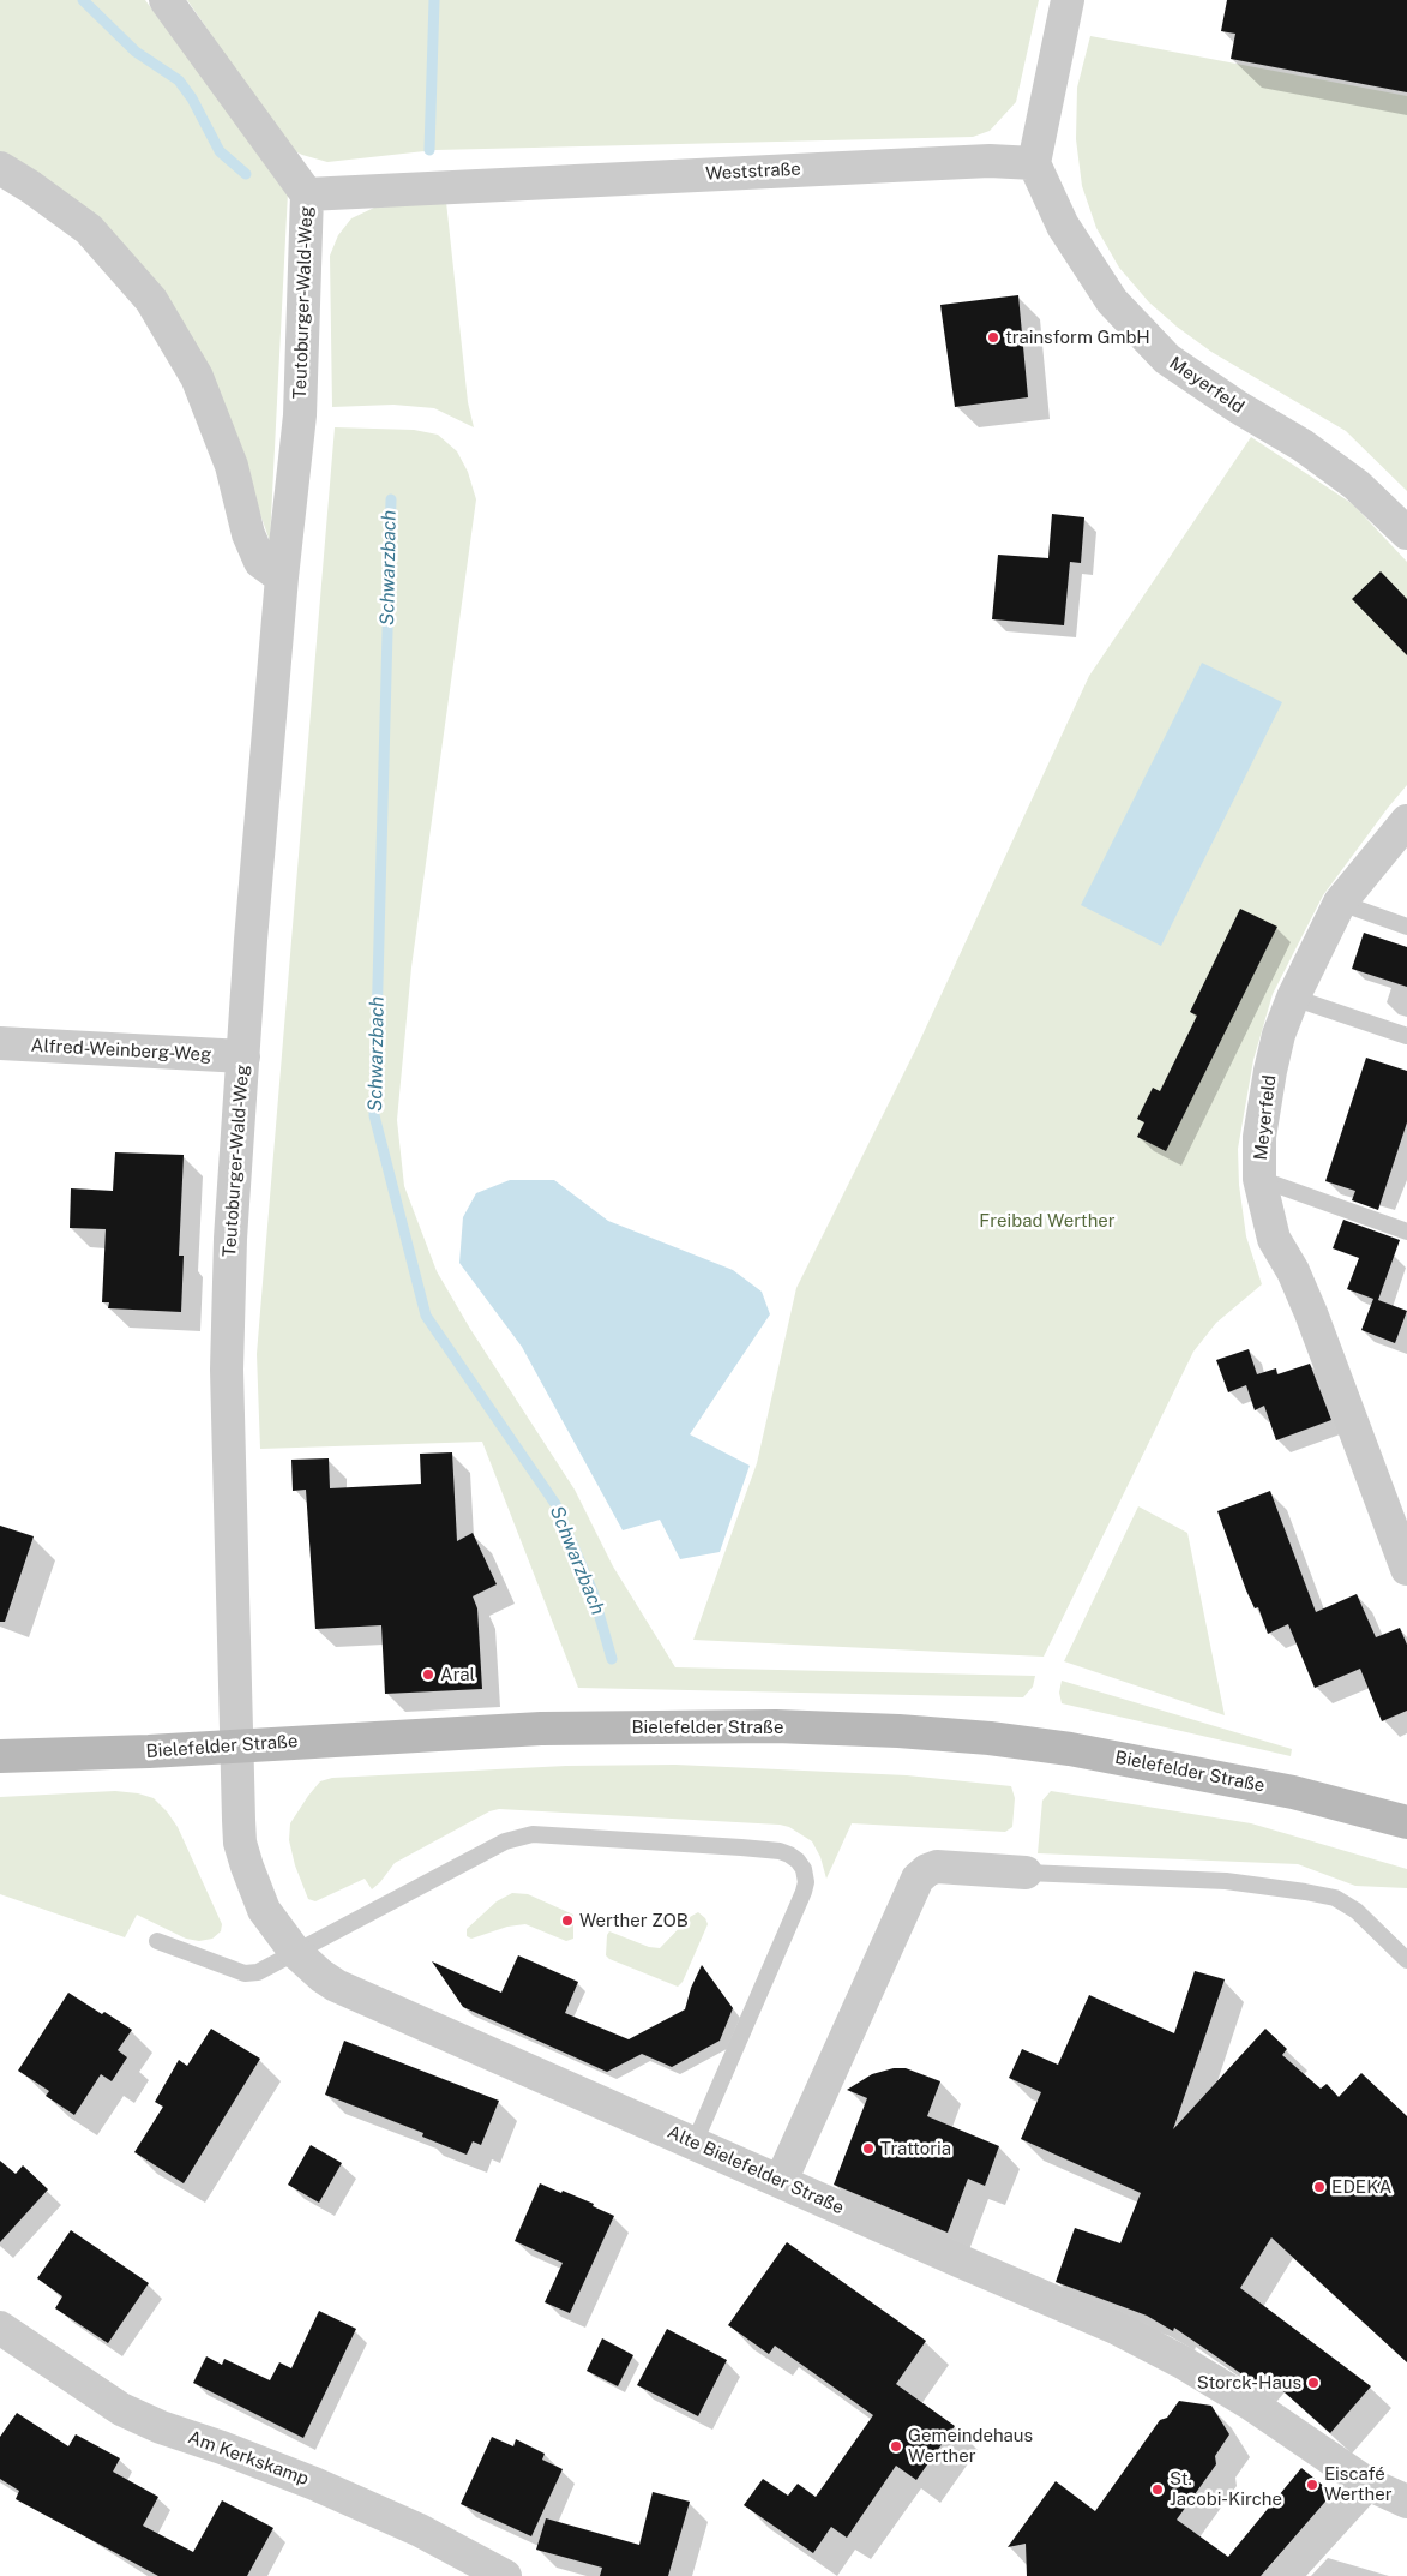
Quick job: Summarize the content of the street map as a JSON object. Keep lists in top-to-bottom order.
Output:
{
  "streets": {
    "main road": ["Bielefelder Straße"],
    "street": [
      "Weststraße",
      "Teutoburger-Wald-Weg",
      "Meyerfeld",
      "Alfred-Weinberg-Weg",
      "Alte Bielefelder Straße",
      "Am Kerkskamp"
    ]
  },
  "crossings": [
    ["Weststraße", "Teutoburger-Wald-Weg"],
    ["Weststraße", "Meyerfeld"],
    ["Teutoburger-Wald-Weg", "Alfred-Weinberg-Weg"],
    ["Teutoburger-Wald-Weg", "Bielefelder Straße"],
    ["Teutoburger-Wald-Weg", "Alte Bielefelder Straße"],
    ["Bielefelder Straße", "Alte Bielefelder Straße"]
  ],
  "water": ["Schwarzbach"],
  "parks": ["Freibad Werther"],
  "places": [
    "trainsform GmbH",
    "Aral",
    "Werther ZOB",
    "Trattoria",
    "EDEKA",
    "Storck-Haus",
    "Gemeindehaus Werther",
    "Eiscafé Werther",
    "St. Jacobi-Kirche"
  ]
}
